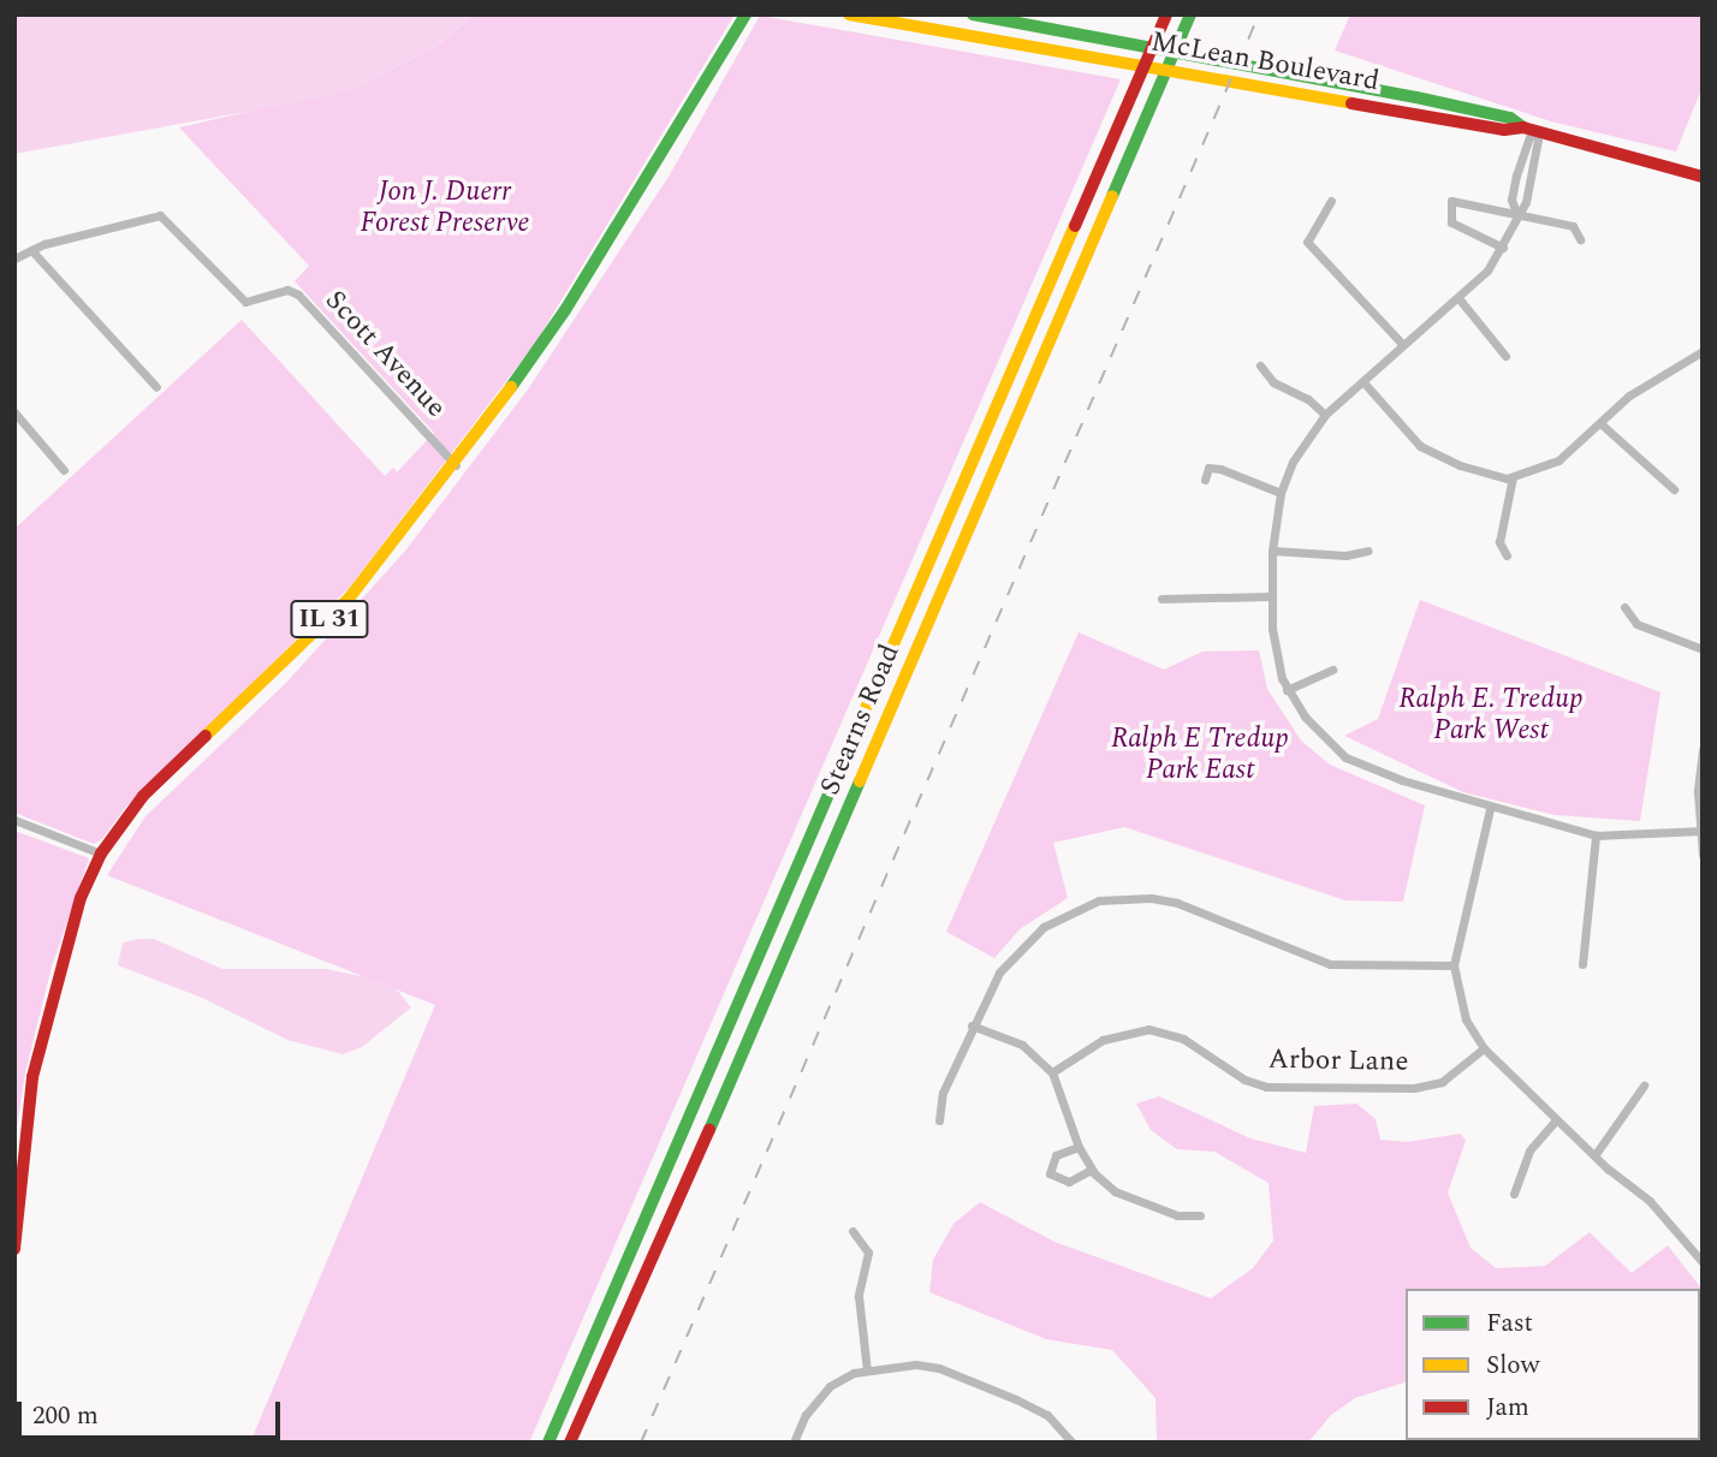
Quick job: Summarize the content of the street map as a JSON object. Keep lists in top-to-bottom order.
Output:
{
  "streets": {
    "main road": ["McLean Boulevard", "IL 31", "Stearns Road"],
    "street": ["Scott Avenue", "Arbor Lane"]
  },
  "crossings": [
    ["McLean Boulevard", "Stearns Road"],
    ["Scott Avenue", "IL 31"]
  ],
  "parks": ["Jon J. Duerr Forest Preserve", "Ralph E. Tredup Park West", "Ralph E Tredup Park East"],
  "legend": ["Fast", "Slow", "Jam"],
  "scale_bar": "200 m"
}
